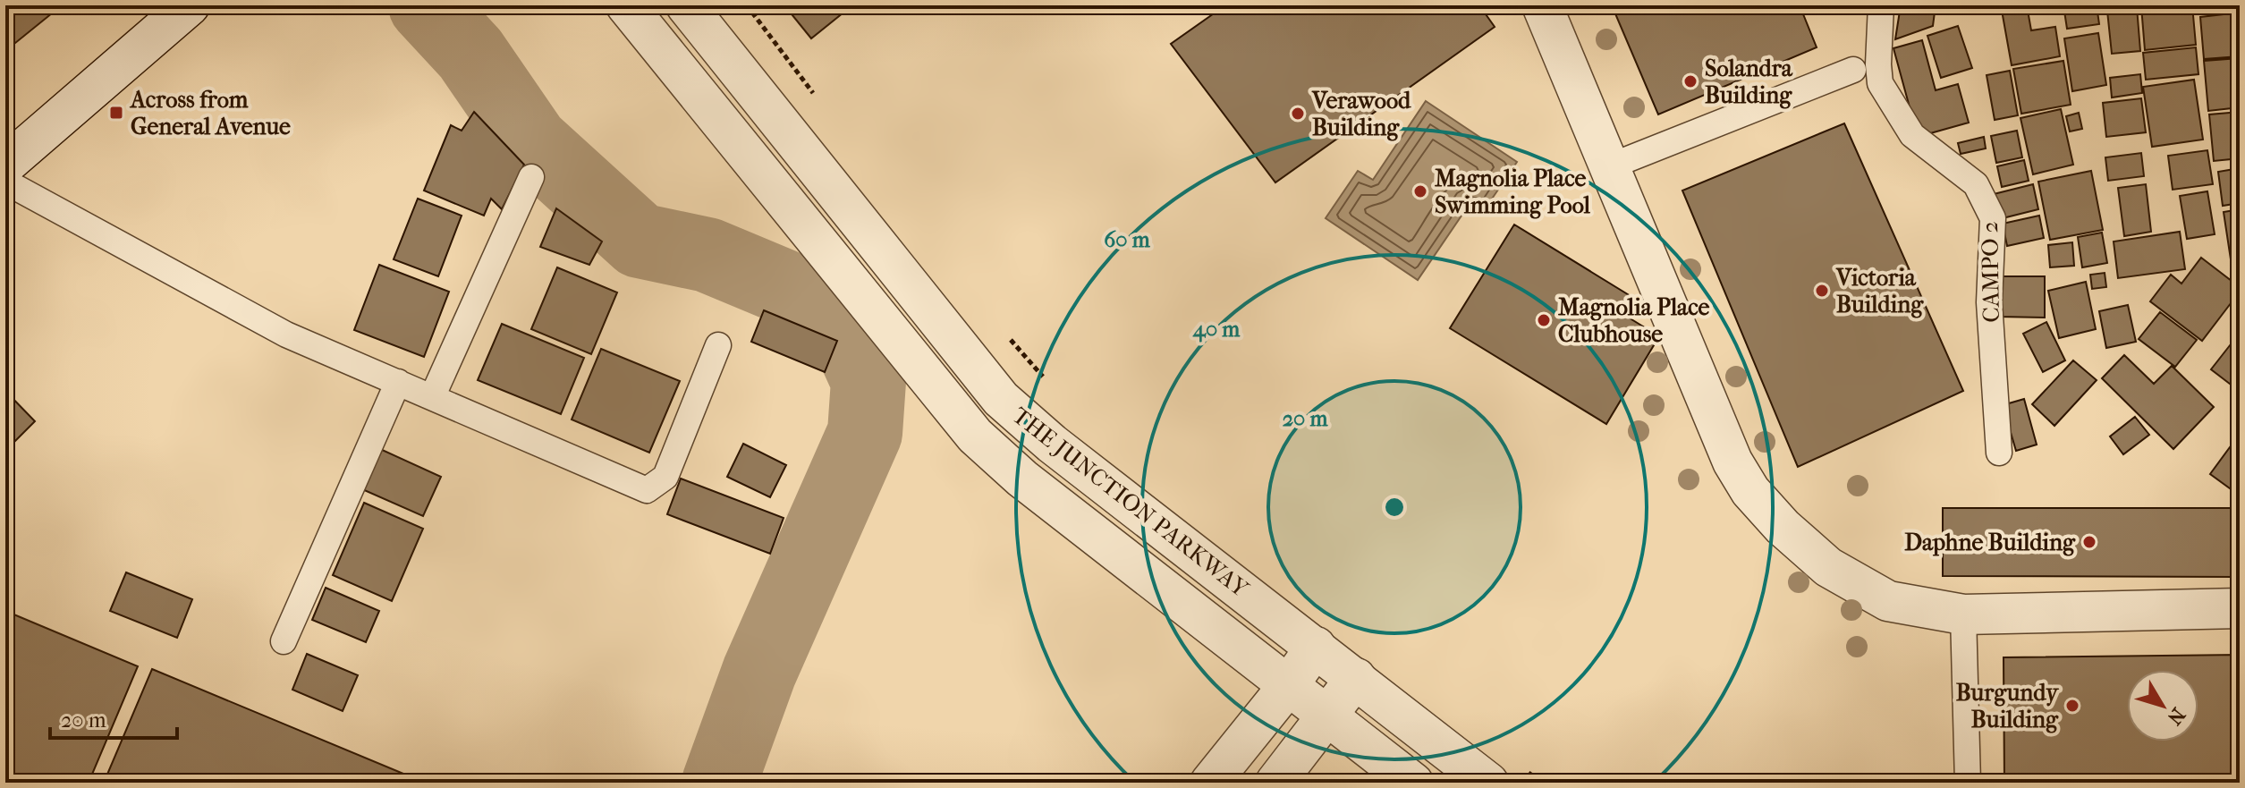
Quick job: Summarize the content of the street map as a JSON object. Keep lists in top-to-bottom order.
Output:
{
  "streets": {
    "street": ["THE JUNCTION PARKWAY"],
    "lane": ["CAMPO 2"]
  },
  "places": {
    "other": [
      "Solandra Building",
      "Verawood Building",
      "Magnolia Place Swimming Pool",
      "Victoria Building",
      "Magnolia Place Clubhouse",
      "Daphne Building",
      "Burgundy Building"
    ],
    "transit": ["Across from General Avenue"]
  },
  "scale_bar": "20 m",
  "north": "bottom right",
  "rings": ["60 m", "40 m", "20 m"]
}
